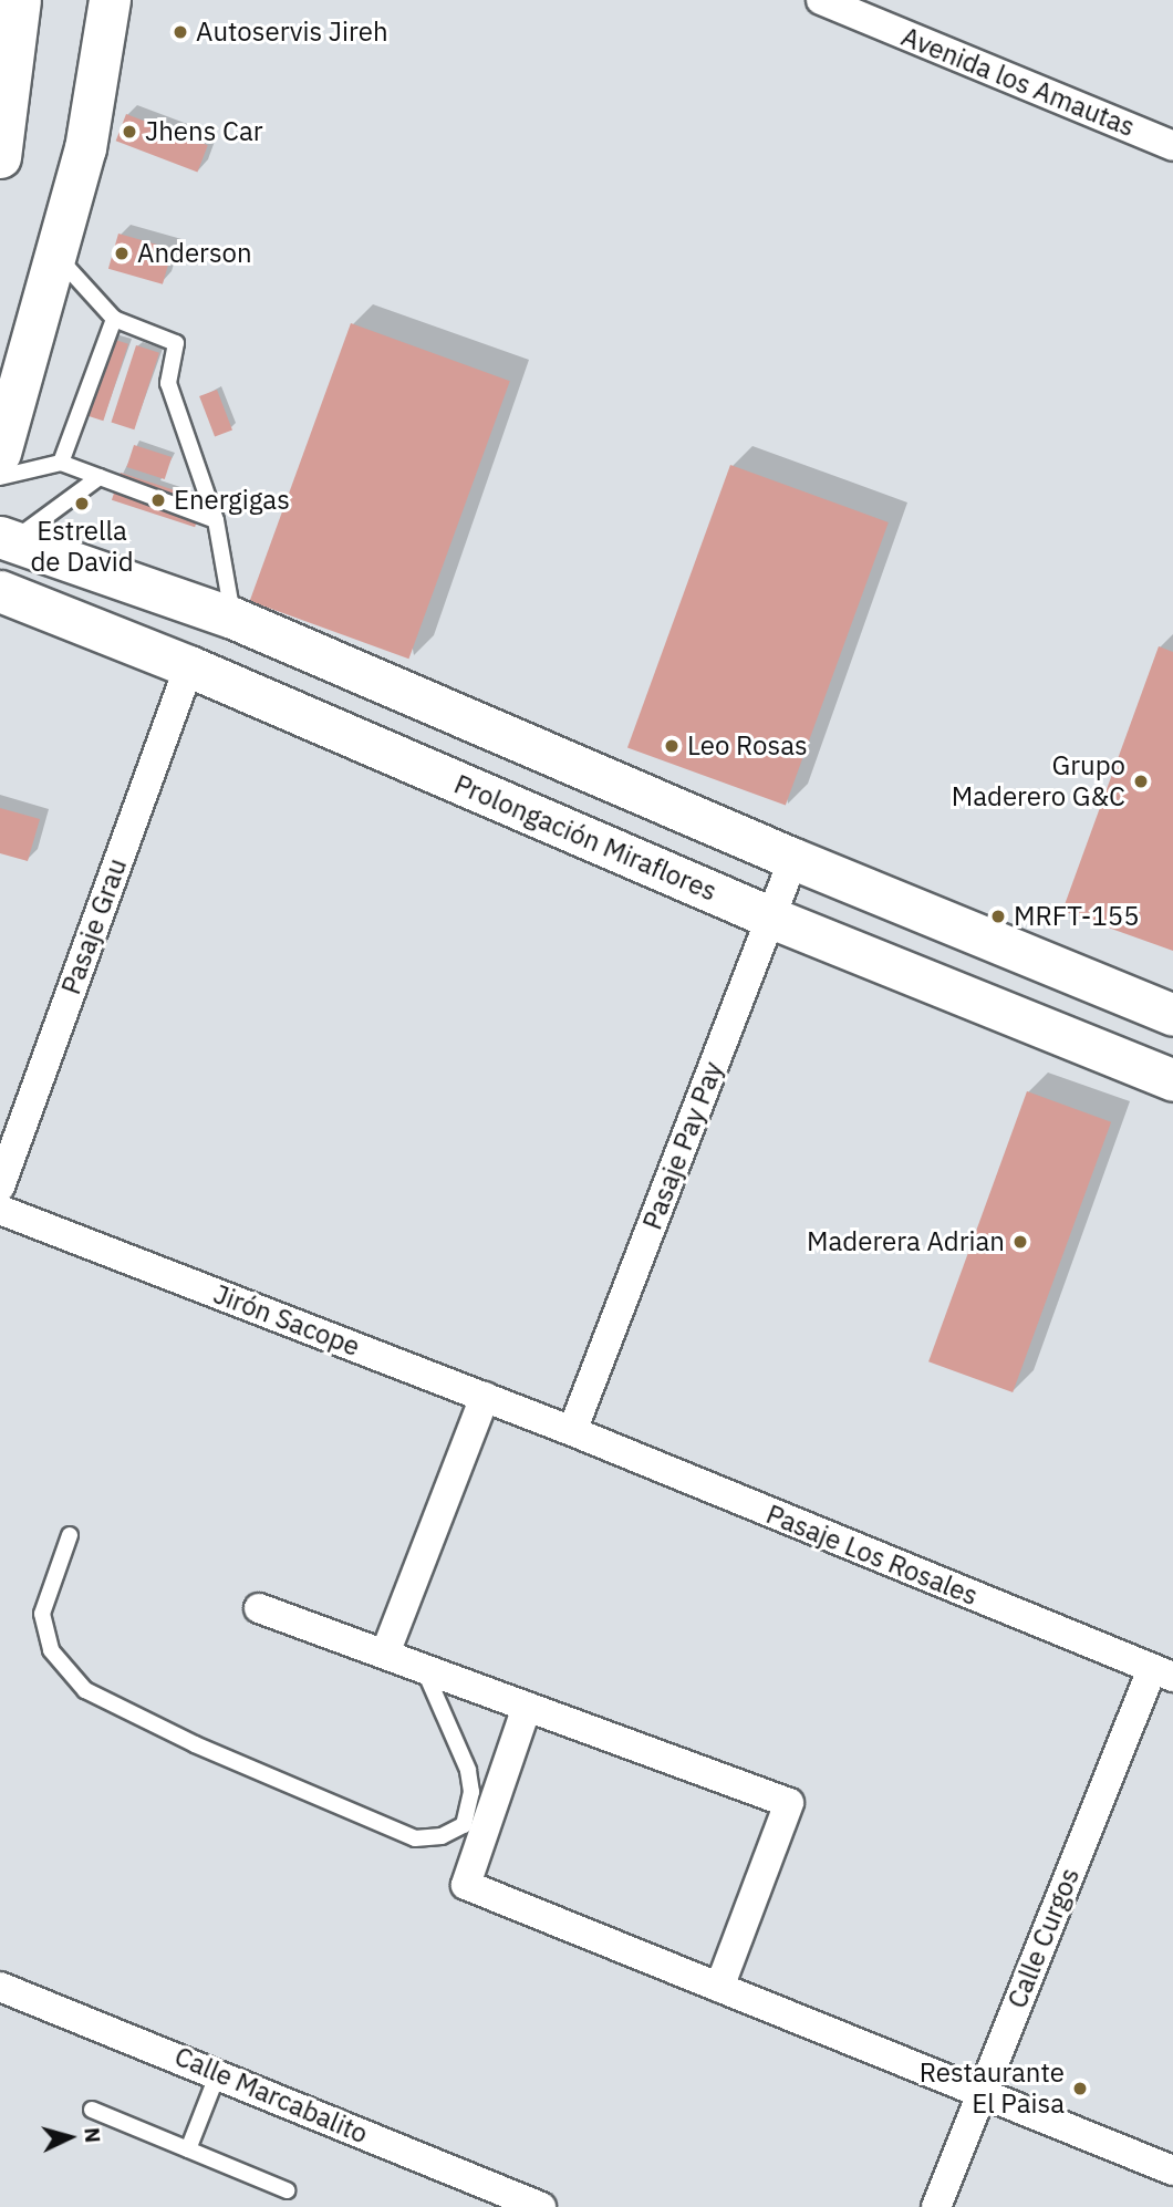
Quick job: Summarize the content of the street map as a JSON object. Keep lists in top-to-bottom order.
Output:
{
  "streets": {
    "main road": ["Prolongación Miraflores"],
    "street": [
      "Avenida los Amautas",
      "Pasaje Grau",
      "Pasaje Pay Pay",
      "Jirón Sacope",
      "Pasaje Los Rosales",
      "Calle Curgos",
      "Calle Marcabalito"
    ]
  },
  "crossings": [
    ["Prolongación Miraflores", "Pasaje Grau"],
    ["Prolongación Miraflores", "Pasaje Pay Pay"],
    ["Pasaje Pay Pay", "Jirón Sacope"],
    ["Pasaje Pay Pay", "Pasaje Los Rosales"],
    ["Jirón Sacope", "Pasaje Los Rosales"],
    ["Pasaje Los Rosales", "Calle Curgos"]
  ],
  "places": [
    "Autoservis Jireh",
    "Jhens Car",
    "Anderson",
    "Energigas",
    "Estrella de David",
    "Leo Rosas",
    "Grupo Maderero G&C",
    "MRFT-155",
    "Maderera Adrian",
    "Restaurante El Paisa"
  ],
  "north": "right"
}
